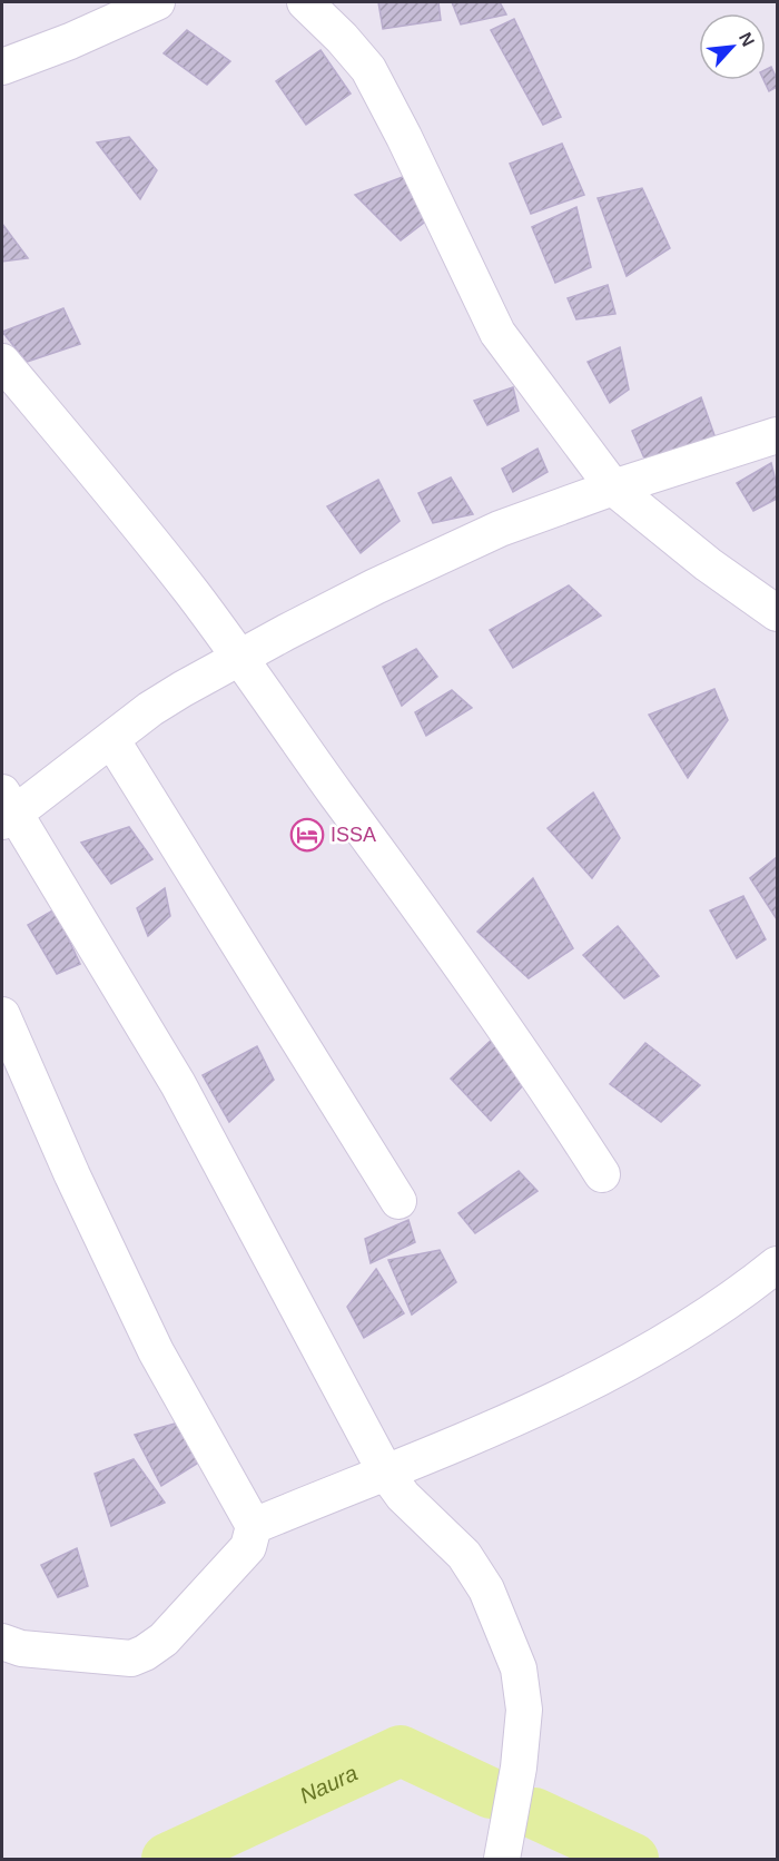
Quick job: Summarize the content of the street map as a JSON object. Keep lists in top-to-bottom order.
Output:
{
  "water": ["Naura"],
  "places": {
    "hotel": ["ISSA"]
  },
  "north": "top right"
}
